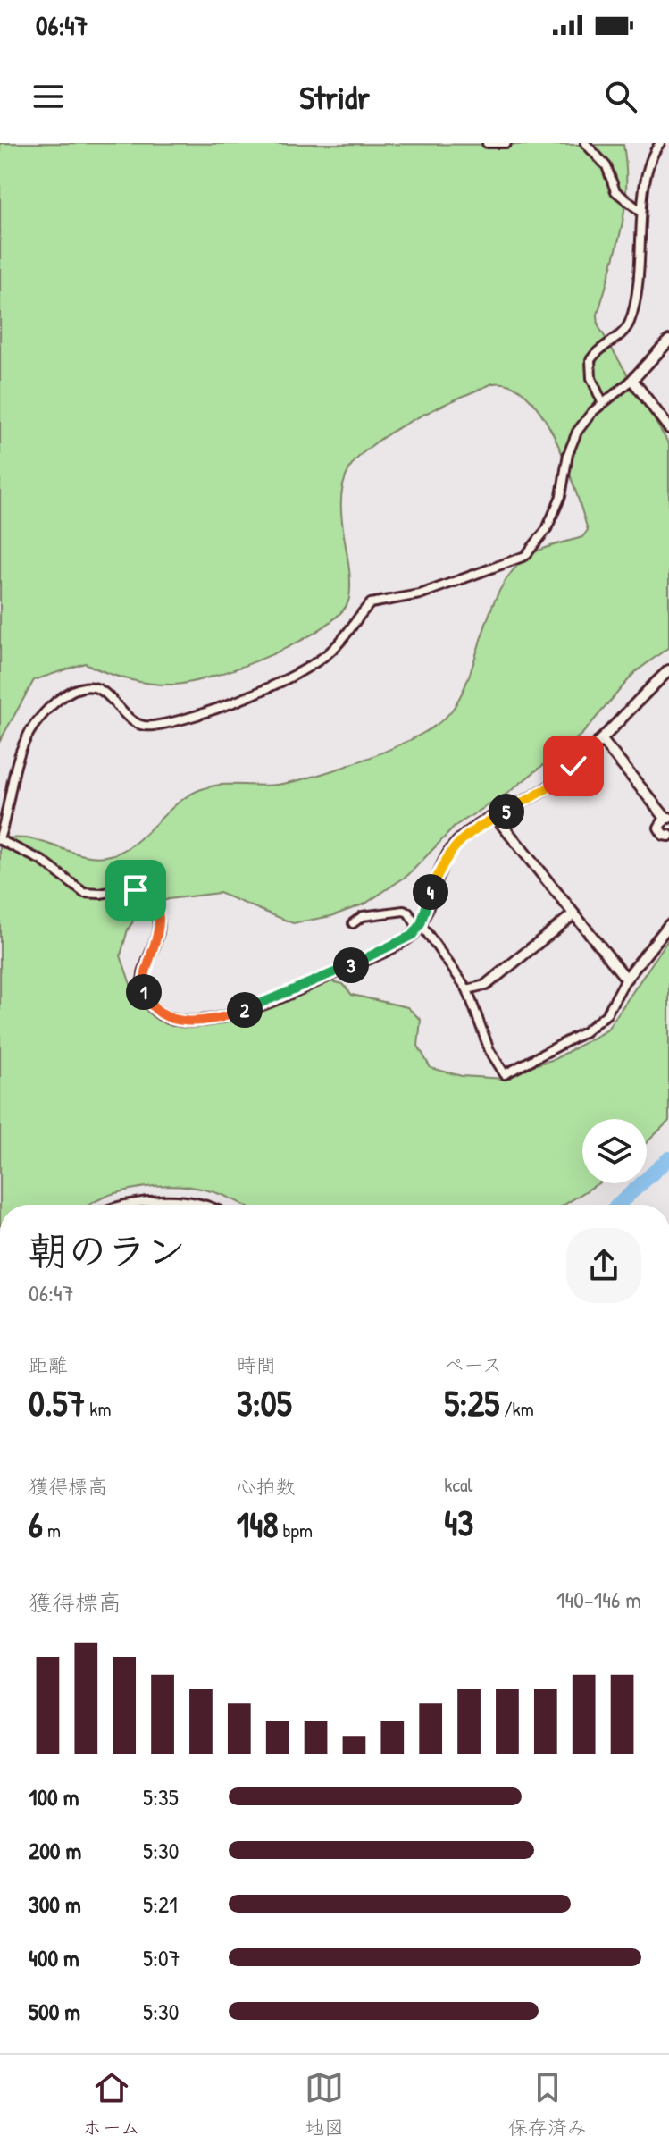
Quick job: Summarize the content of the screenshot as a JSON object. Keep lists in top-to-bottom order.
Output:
{
  "page": {
    "status": "06:47",
    "header": "Stridr",
    "pins": [
      "5",
      "4",
      "3",
      "1",
      "2"
    ],
    "heading": ["朝のラン", "06:47"],
    "stats": [
      ["距離", "0.57 km"],
      ["時間", "3:05"],
      ["ペース", "5:25 /km"],
      ["獲得標高", "6 m"],
      ["心拍数", "148 bpm"],
      ["kcal", "43"]
    ],
    "chart": ["獲得標高", "140–146 m"],
    "list": [
      {
        "name": "100 m",
        "note": "5:35"
      },
      {
        "name": "200 m",
        "note": "5:30"
      },
      {
        "name": "300 m",
        "note": "5:21"
      },
      {
        "name": "400 m",
        "note": "5:07"
      },
      {
        "name": "500 m",
        "note": "5:30"
      }
    ],
    "tabs": ["ホーム", "地図", "保存済み"]
  }
}
